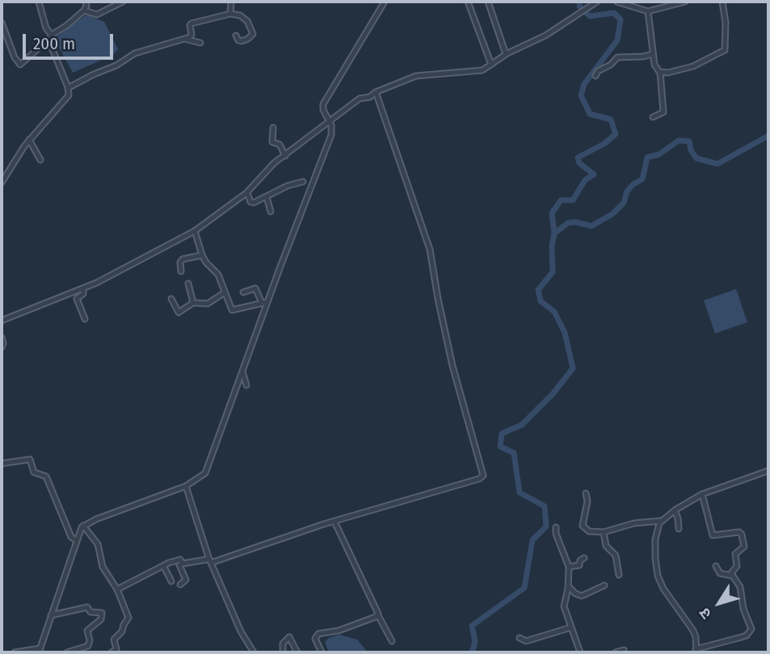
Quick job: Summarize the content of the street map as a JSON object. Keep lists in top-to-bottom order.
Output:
{
  "scale_bar": "200 m",
  "north": "bottom left"
}
